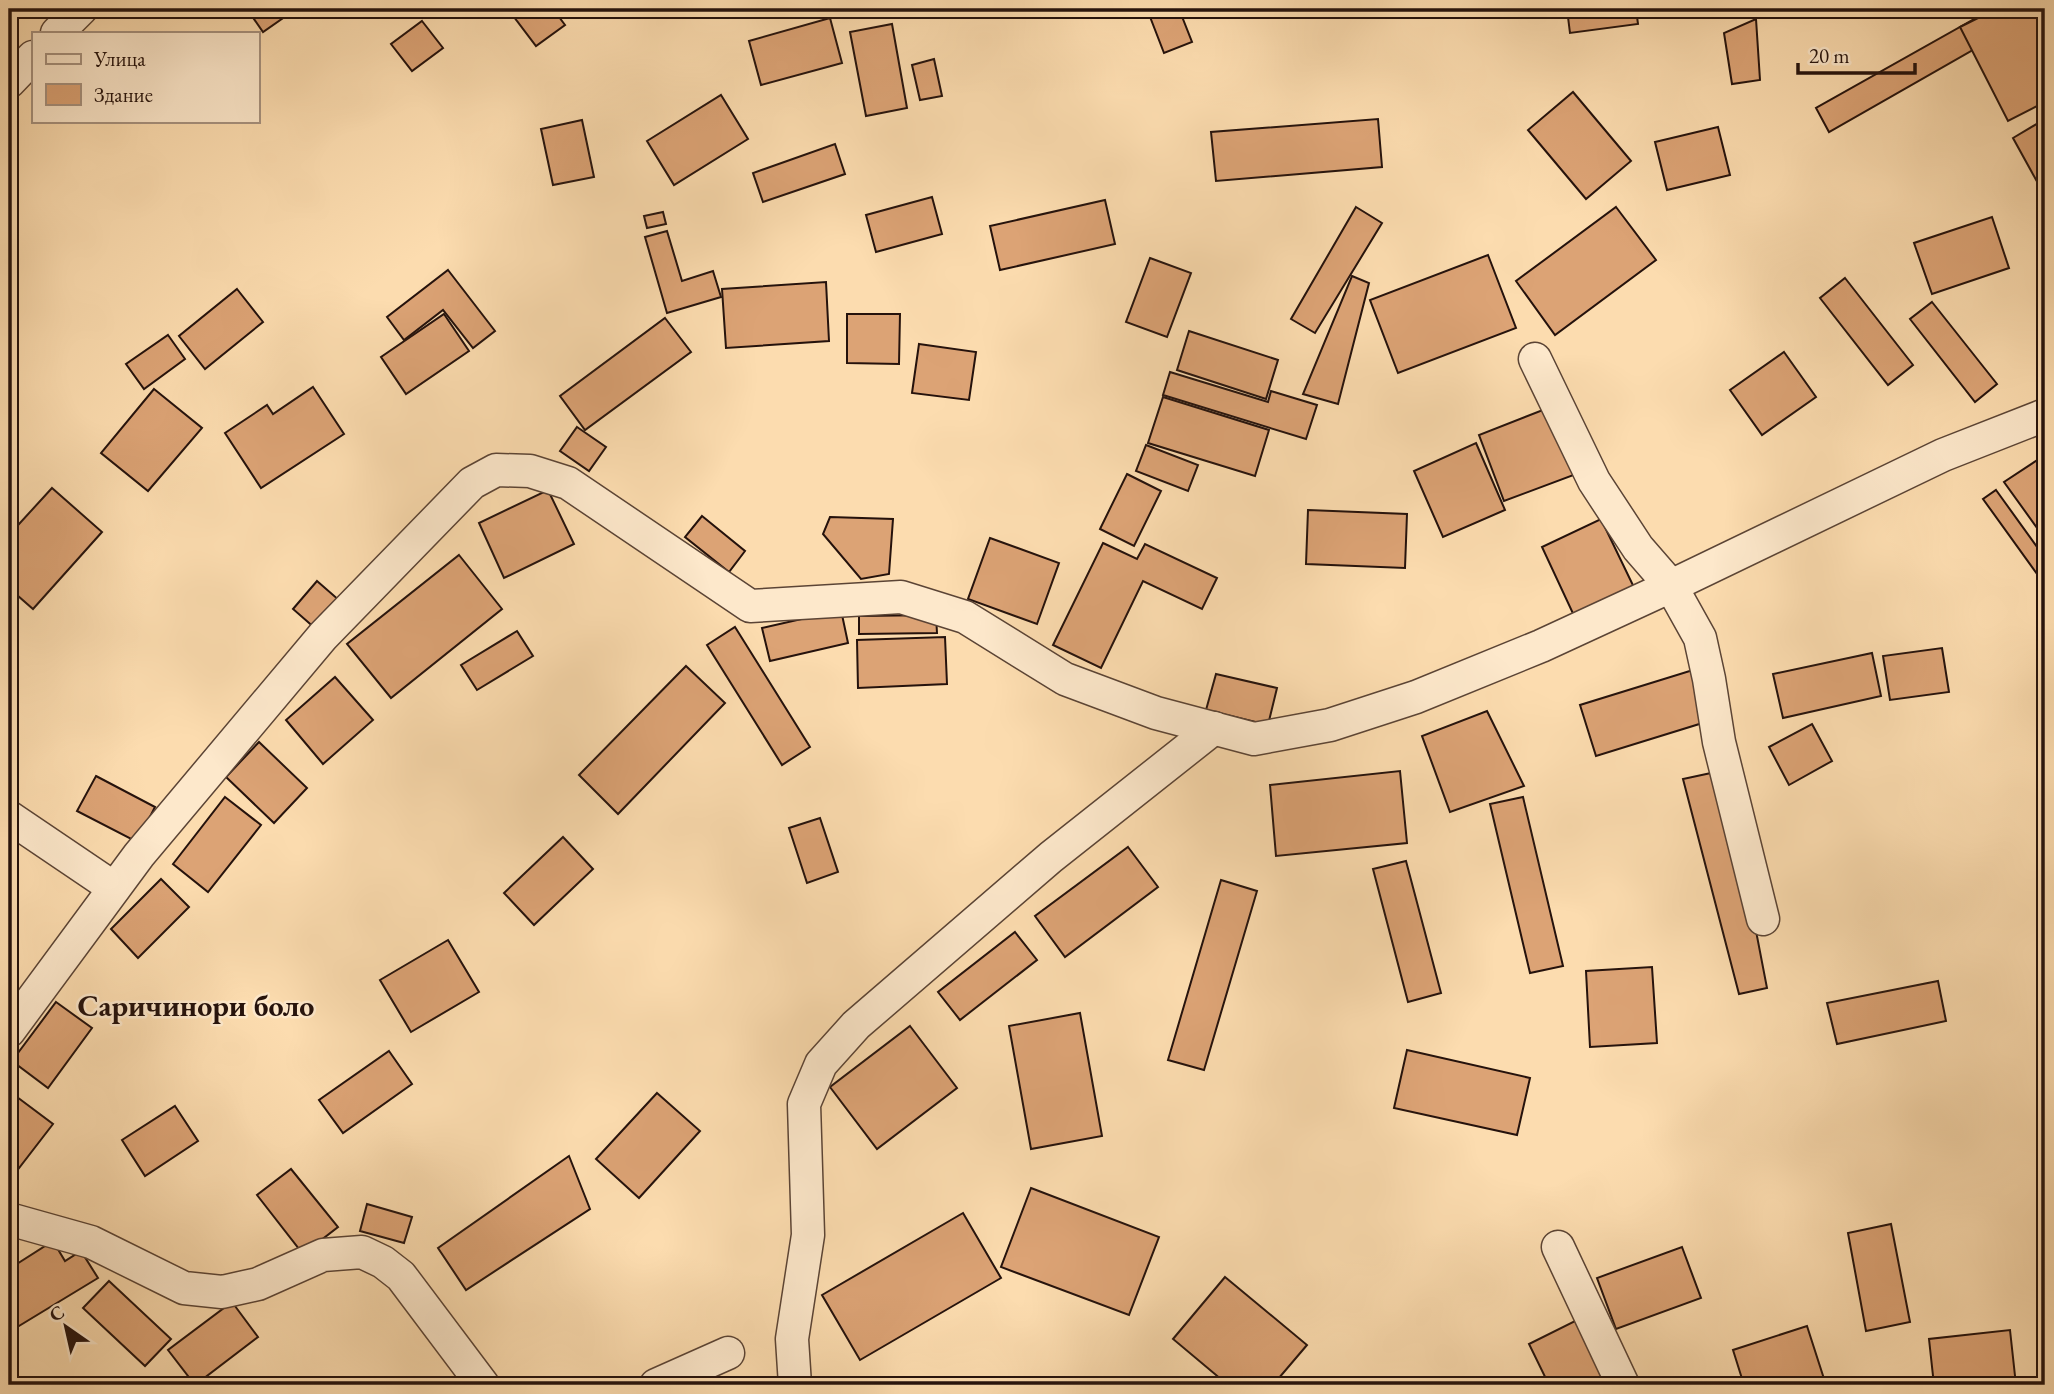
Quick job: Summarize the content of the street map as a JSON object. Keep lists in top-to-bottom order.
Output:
{
  "districts": ["Саричинори боло"],
  "legend": ["Улица", "Здание"],
  "scale_bar": "20 m",
  "north": "top left"
}
